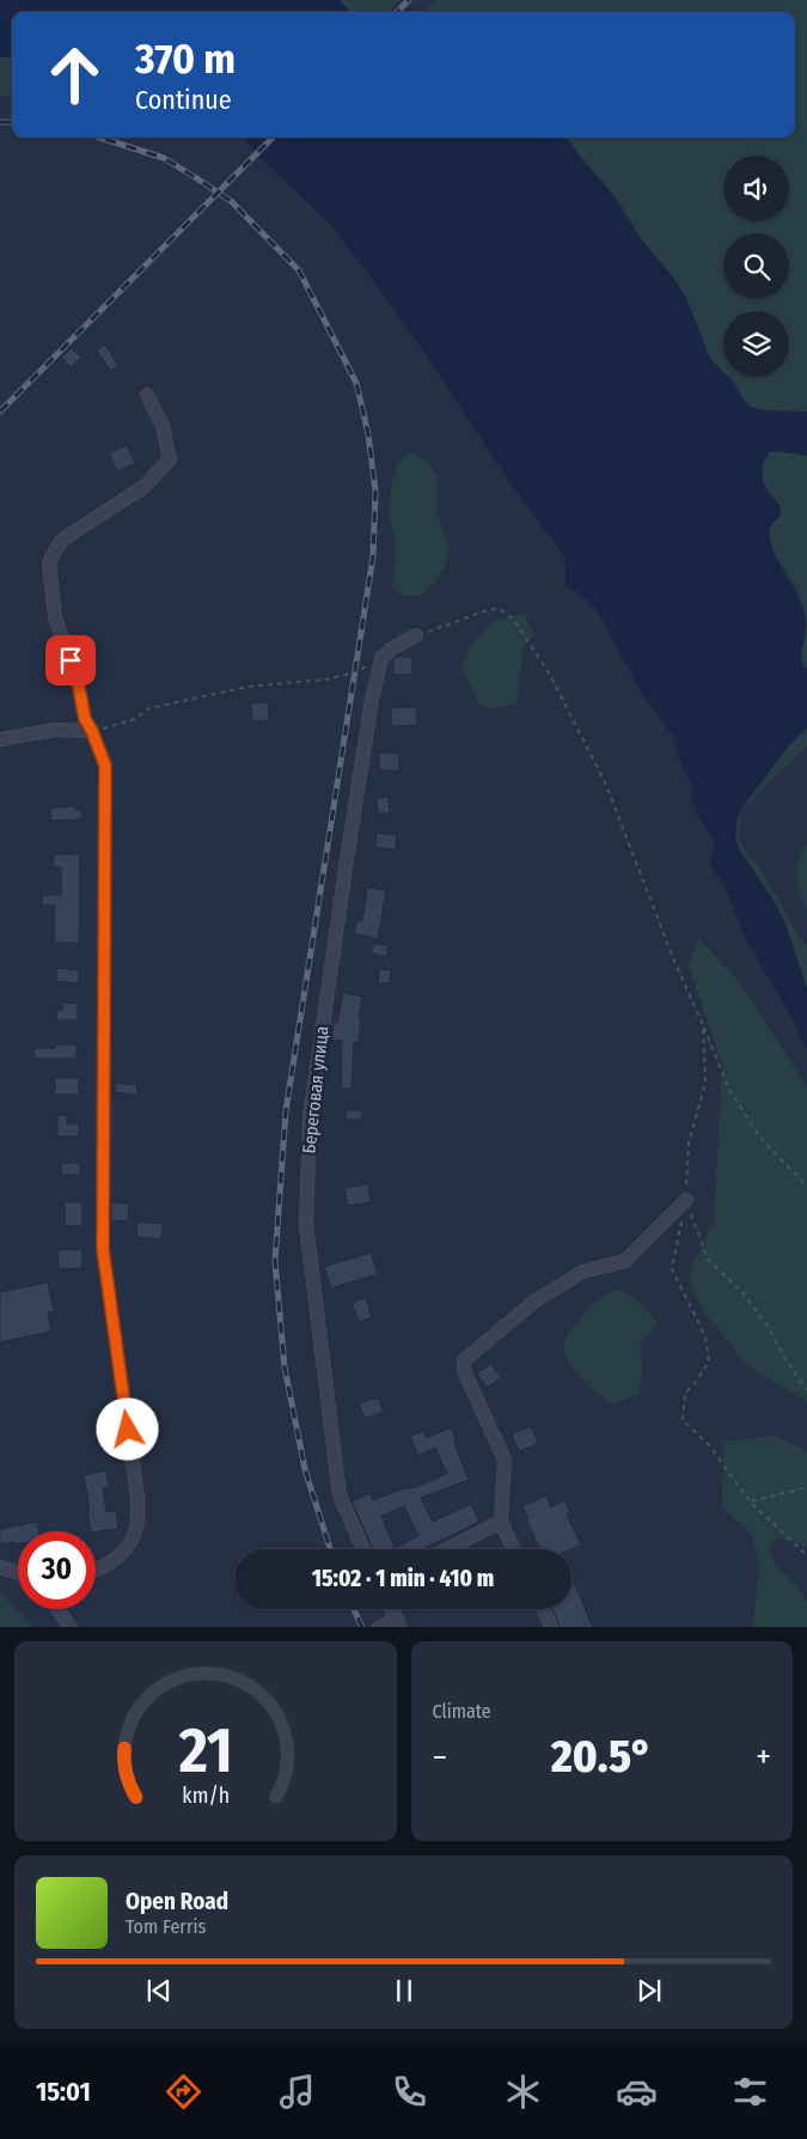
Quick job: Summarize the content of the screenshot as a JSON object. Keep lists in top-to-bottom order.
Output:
{
  "streets": {
    "street": ["Береговая улица"]
  },
  "page": {
    "turn": ["370 m", "Continue"],
    "limit": "30",
    "trip": "15:02 · 1 min · 410 m",
    "tile": "Climate",
    "heat": ["−", "20.5°", "+"],
    "song": ["Open Road", "Tom Ferris"],
    "tabs": "15:01",
    "gauge": ["21", "km/h"]
  }
}
